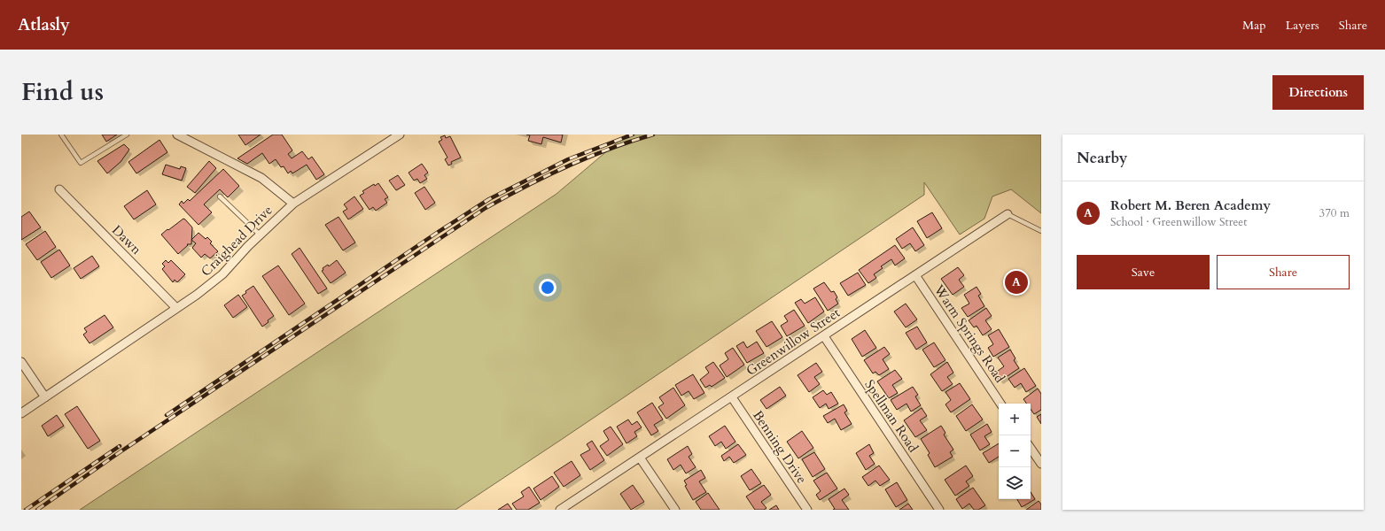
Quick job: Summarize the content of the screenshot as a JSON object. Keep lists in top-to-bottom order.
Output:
{
  "streets": {
    "street": [
      "Dawn",
      "Craighead Drive",
      "Warm Springs Road",
      "Greenwillow Street",
      "Spellman Road",
      "Benning Drive"
    ]
  },
  "crossings": [
    ["Dawn", "Craighead Drive"],
    ["Warm Springs Road", "Greenwillow Street"],
    ["Greenwillow Street", "Spellman Road"],
    ["Greenwillow Street", "Benning Drive"]
  ],
  "page": {
    "header": "Atlasly",
    "nav": ["Map", "Layers", "Share"],
    "title": "Find us",
    "buttons": [
      "Directions",
      ["Save", "Share"]
    ],
    "heading": "Nearby",
    "list": [
      {
        "mark": "A",
        "name": "Robert M. Beren Academy",
        "note": "School · Greenwillow Street",
        "value": "370 m"
      }
    ],
    "pins": "A",
    "map_buttons": ["+", "−"]
  }
}
